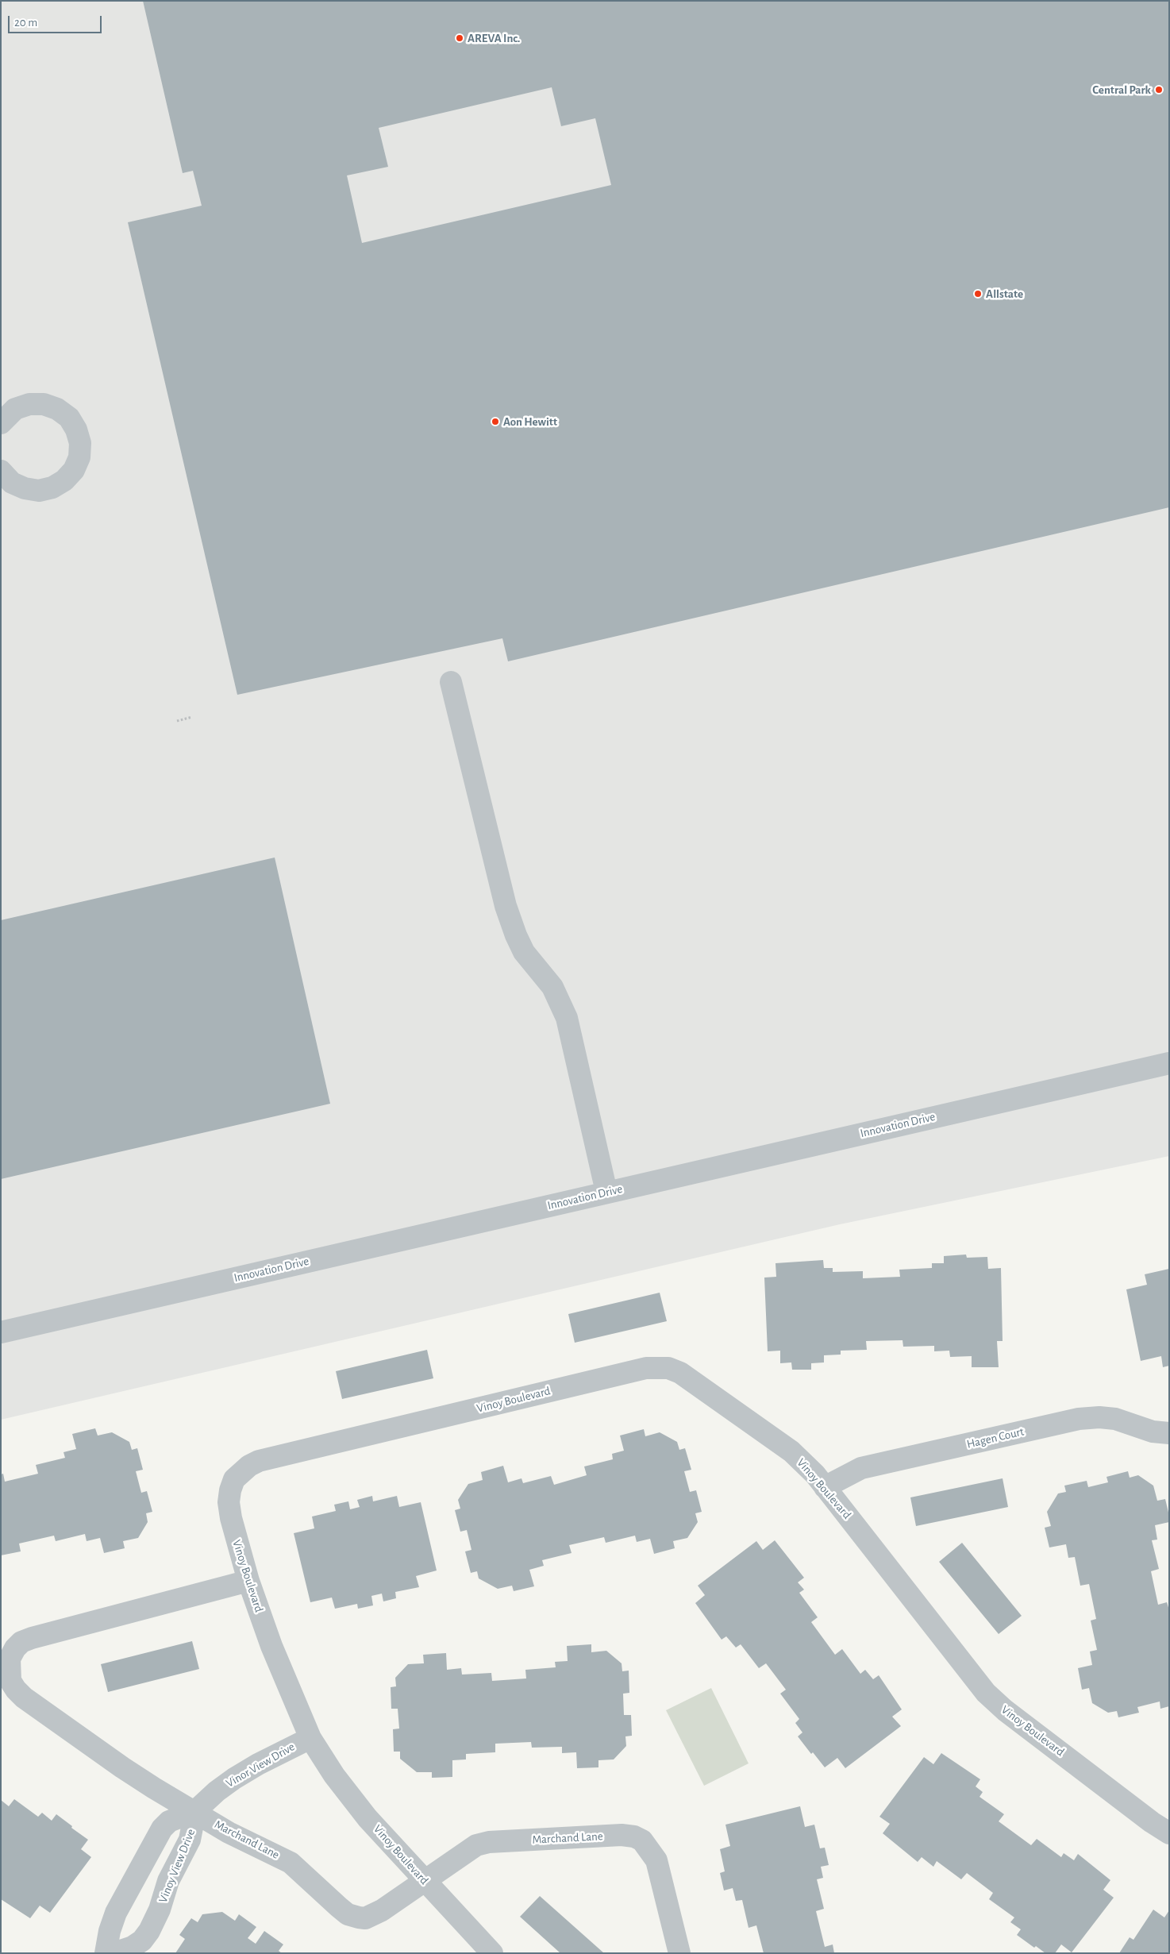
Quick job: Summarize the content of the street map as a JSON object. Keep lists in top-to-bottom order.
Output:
{
  "streets": {
    "street": [
      "Innovation Drive",
      "Vinoy Boulevard",
      "Hagen Court",
      "Vinor View Drive",
      "Marchand Lane",
      "Vinoy View Drive"
    ]
  },
  "crossings": [
    ["Vinoy Boulevard", "Hagen Court"],
    ["Vinoy Boulevard", "Vinor View Drive"],
    ["Vinoy Boulevard", "Marchand Lane"],
    ["Vinor View Drive", "Marchand Lane"],
    ["Vinor View Drive", "Vinoy View Drive"],
    ["Marchand Lane", "Vinoy View Drive"]
  ],
  "places": [
    "AREVA Inc.",
    "Central Park",
    "Allstate",
    "Aon Hewitt"
  ],
  "scale_bar": "20 m"
}
